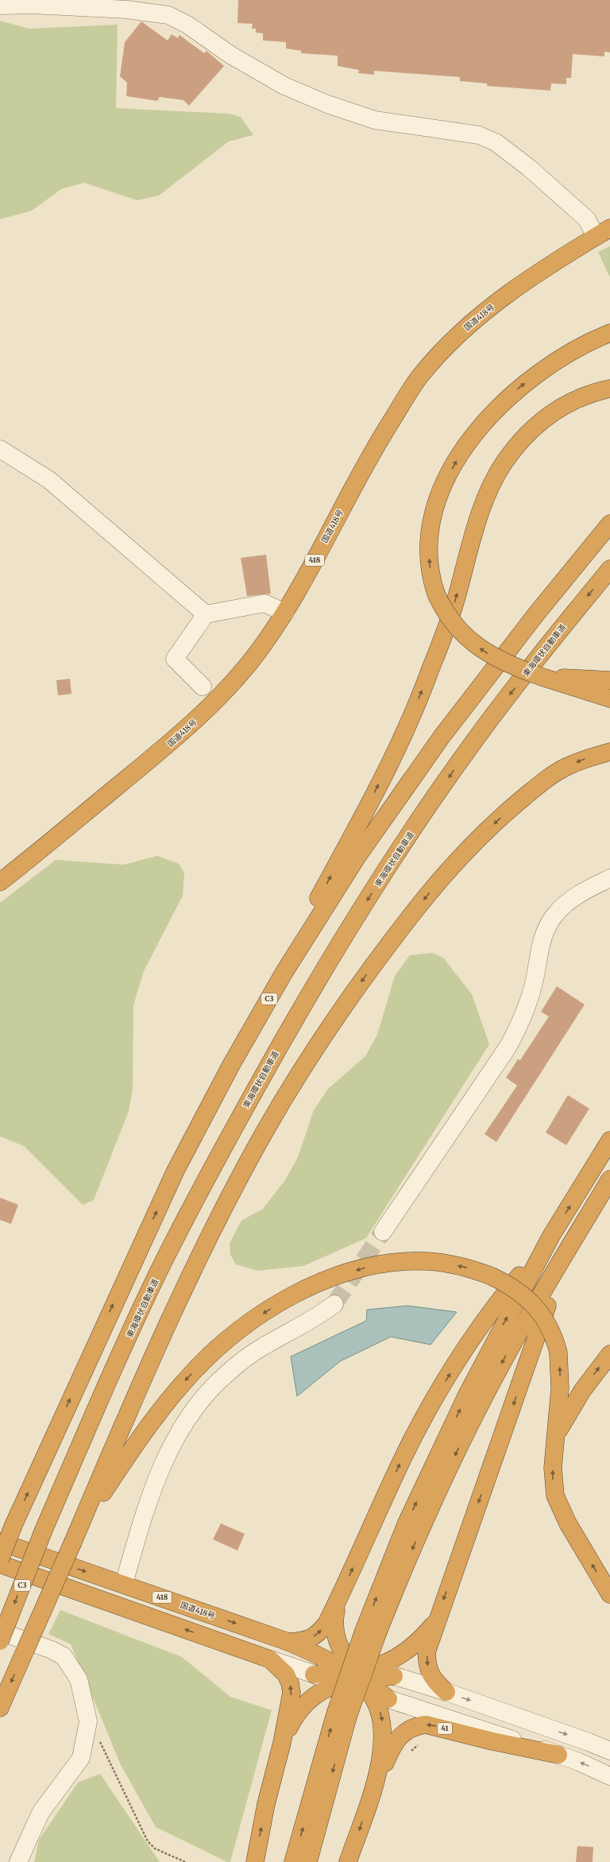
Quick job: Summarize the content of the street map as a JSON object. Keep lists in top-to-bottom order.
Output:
{
  "streets": {
    "highway": [
      "国道418号",
      "418",
      "東海環状自動車道",
      "C3",
      "41"
    ]
  },
  "crossings": [
    ["国道418号", "41"]
  ]
}
